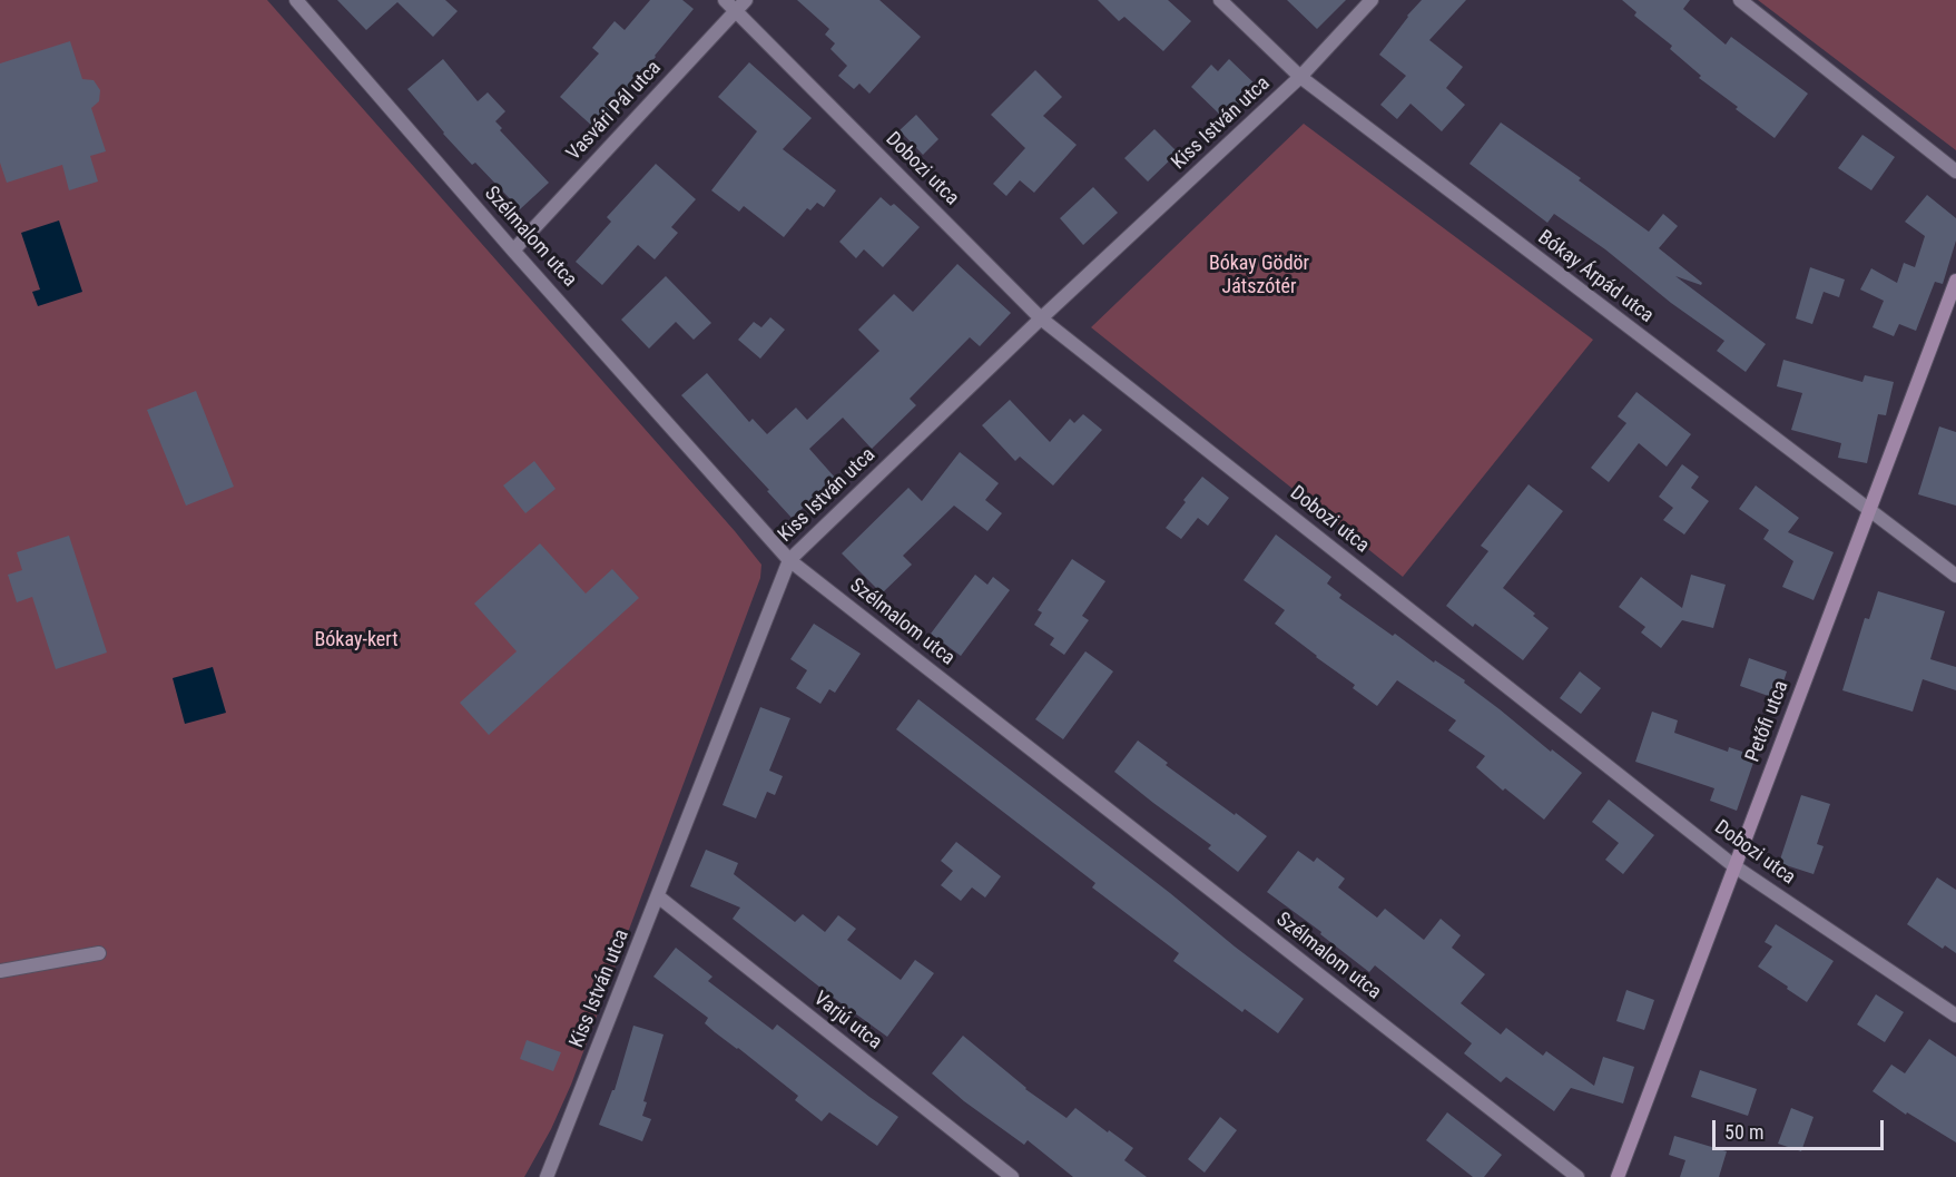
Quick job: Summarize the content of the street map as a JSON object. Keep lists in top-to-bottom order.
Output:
{
  "streets": {
    "main road": ["Petőfi utca"],
    "street": [
      "Vasvári Pál utca",
      "Kiss István utca",
      "Dobozi utca",
      "Szélmalom utca",
      "Bókay Árpád utca",
      "Varjú utca"
    ]
  },
  "crossings": [
    ["Vasvári Pál utca", "Dobozi utca"],
    ["Vasvári Pál utca", "Szélmalom utca"],
    ["Kiss István utca", "Dobozi utca"],
    ["Kiss István utca", "Szélmalom utca"],
    ["Kiss István utca", "Bókay Árpád utca"],
    ["Kiss István utca", "Varjú utca"],
    ["Dobozi utca", "Petőfi utca"],
    ["Bókay Árpád utca", "Petőfi utca"]
  ],
  "parks": ["Bókay Gödör Játszótér", "Bókay-kert"],
  "scale_bar": "50 m"
}
